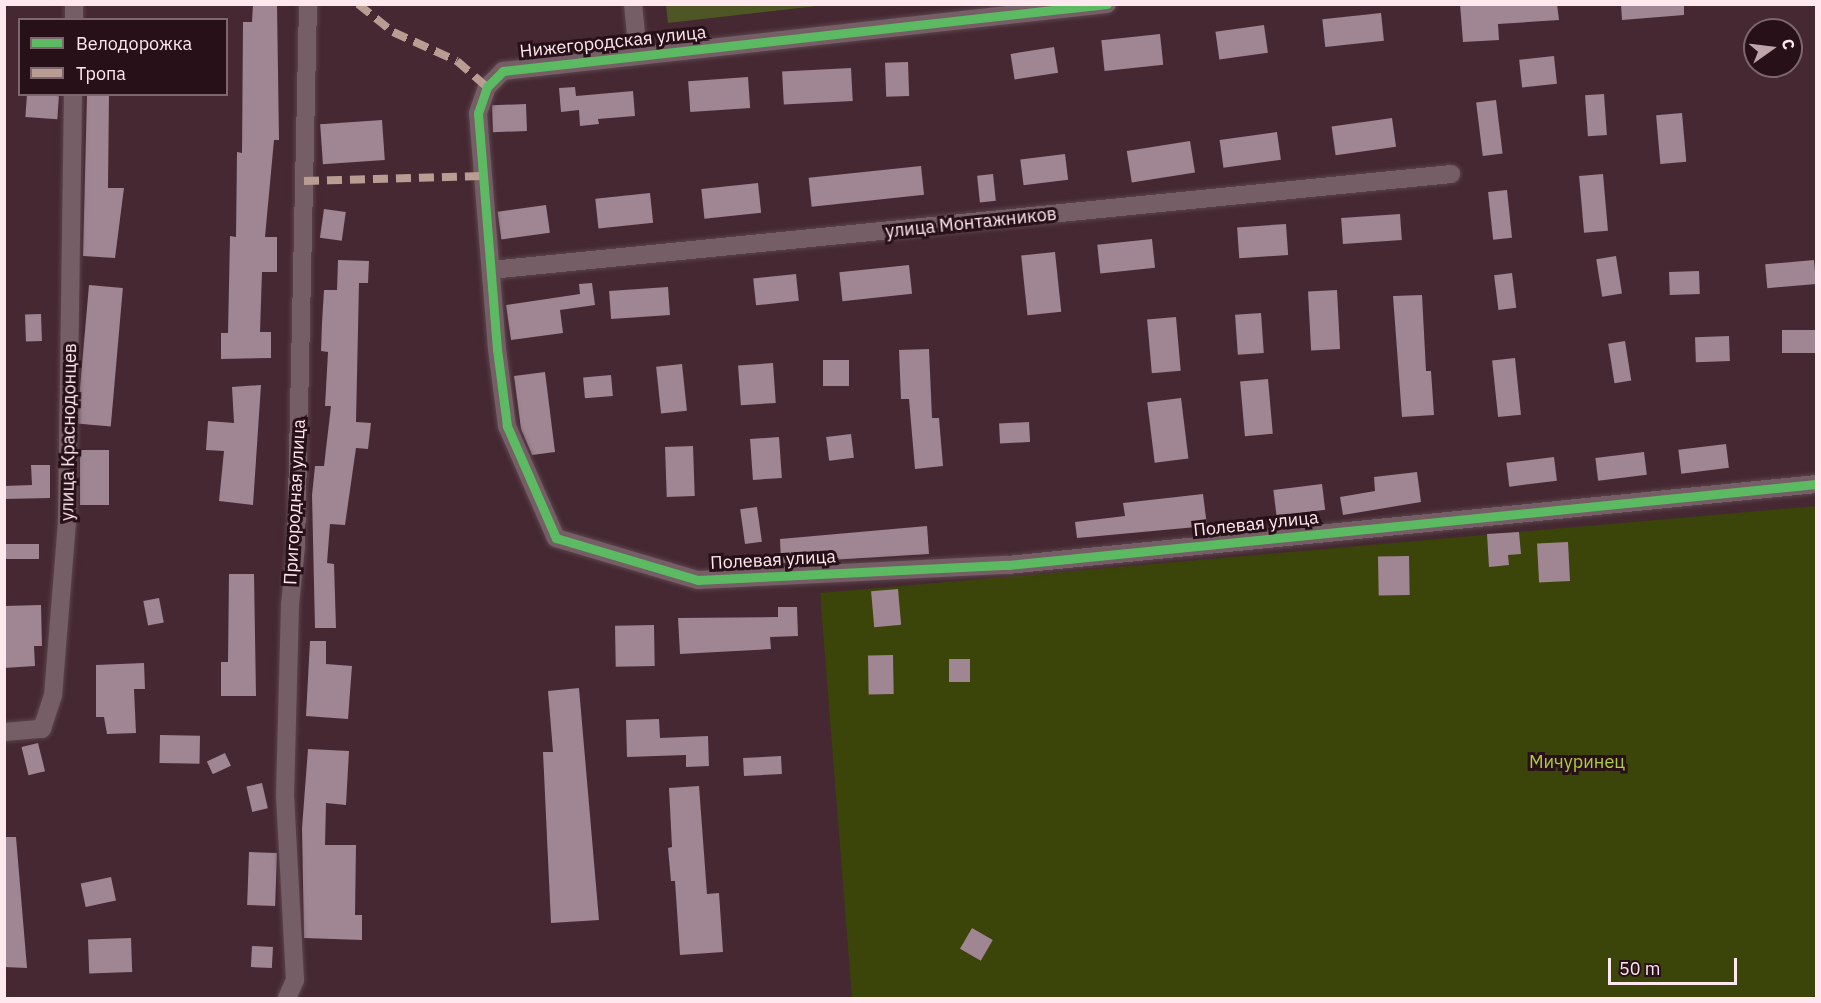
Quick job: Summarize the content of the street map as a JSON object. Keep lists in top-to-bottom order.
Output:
{
  "streets": {
    "street": [
      "Нижегородская улица",
      "улица Монтажников",
      "улица Краснодонцев",
      "Пригородная улица",
      "Полевая улица"
    ]
  },
  "crossings": [
    ["Нижегородская улица", "улица Монтажников"],
    ["Нижегородская улица", "Полевая улица"]
  ],
  "parks": ["Мичуринец"],
  "legend": ["Велодорожка", "Тропа"],
  "scale_bar": "50 m",
  "north": "right"
}
